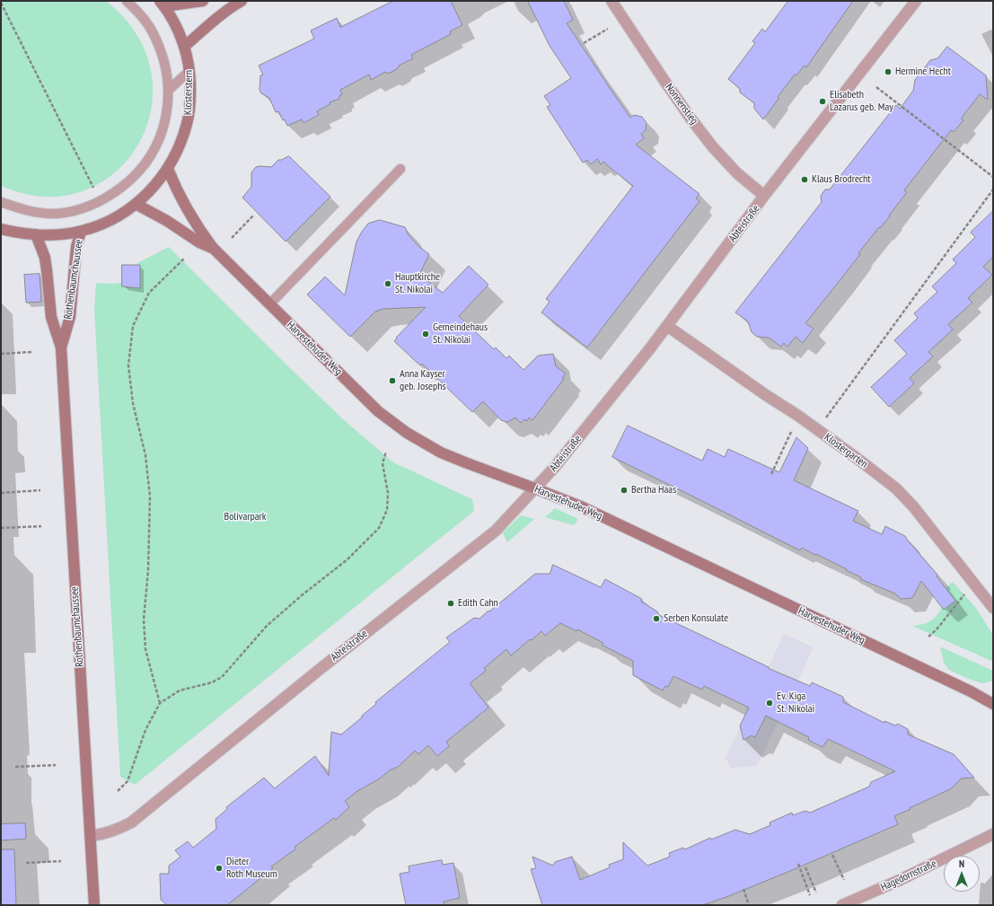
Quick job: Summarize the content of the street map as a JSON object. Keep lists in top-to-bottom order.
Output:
{
  "streets": {
    "main road": ["Klosterstern", "Rothenbaumchaussee", "Harvestehuder Weg"],
    "street": [
      "Nonnenstieg",
      "Abteistraße",
      "Klostergarten",
      "Hagedornstraße"
    ]
  },
  "crossings": [
    ["Klosterstern", "Rothenbaumchaussee"],
    ["Klosterstern", "Harvestehuder Weg"],
    ["Nonnenstieg", "Abteistraße"],
    ["Abteistraße", "Rothenbaumchaussee"],
    ["Abteistraße", "Harvestehuder Weg"],
    ["Abteistraße", "Klostergarten"]
  ],
  "parks": ["Bolivarpark"],
  "places": [
    "Hermine Hecht",
    "Elisabeth Lazarus geb. May",
    "Klaus Brodrecht",
    "Hauptkirche St. Nikolai",
    "Gemeindehaus St. Nikolai",
    "Anna Kayser geb. Josephs",
    "Bertha Haas",
    "Edith Cahn",
    "Serben Konsulate",
    "Ev. Kiga St. Nikolai",
    "Dieter Roth Museum"
  ],
  "north": "top"
}
